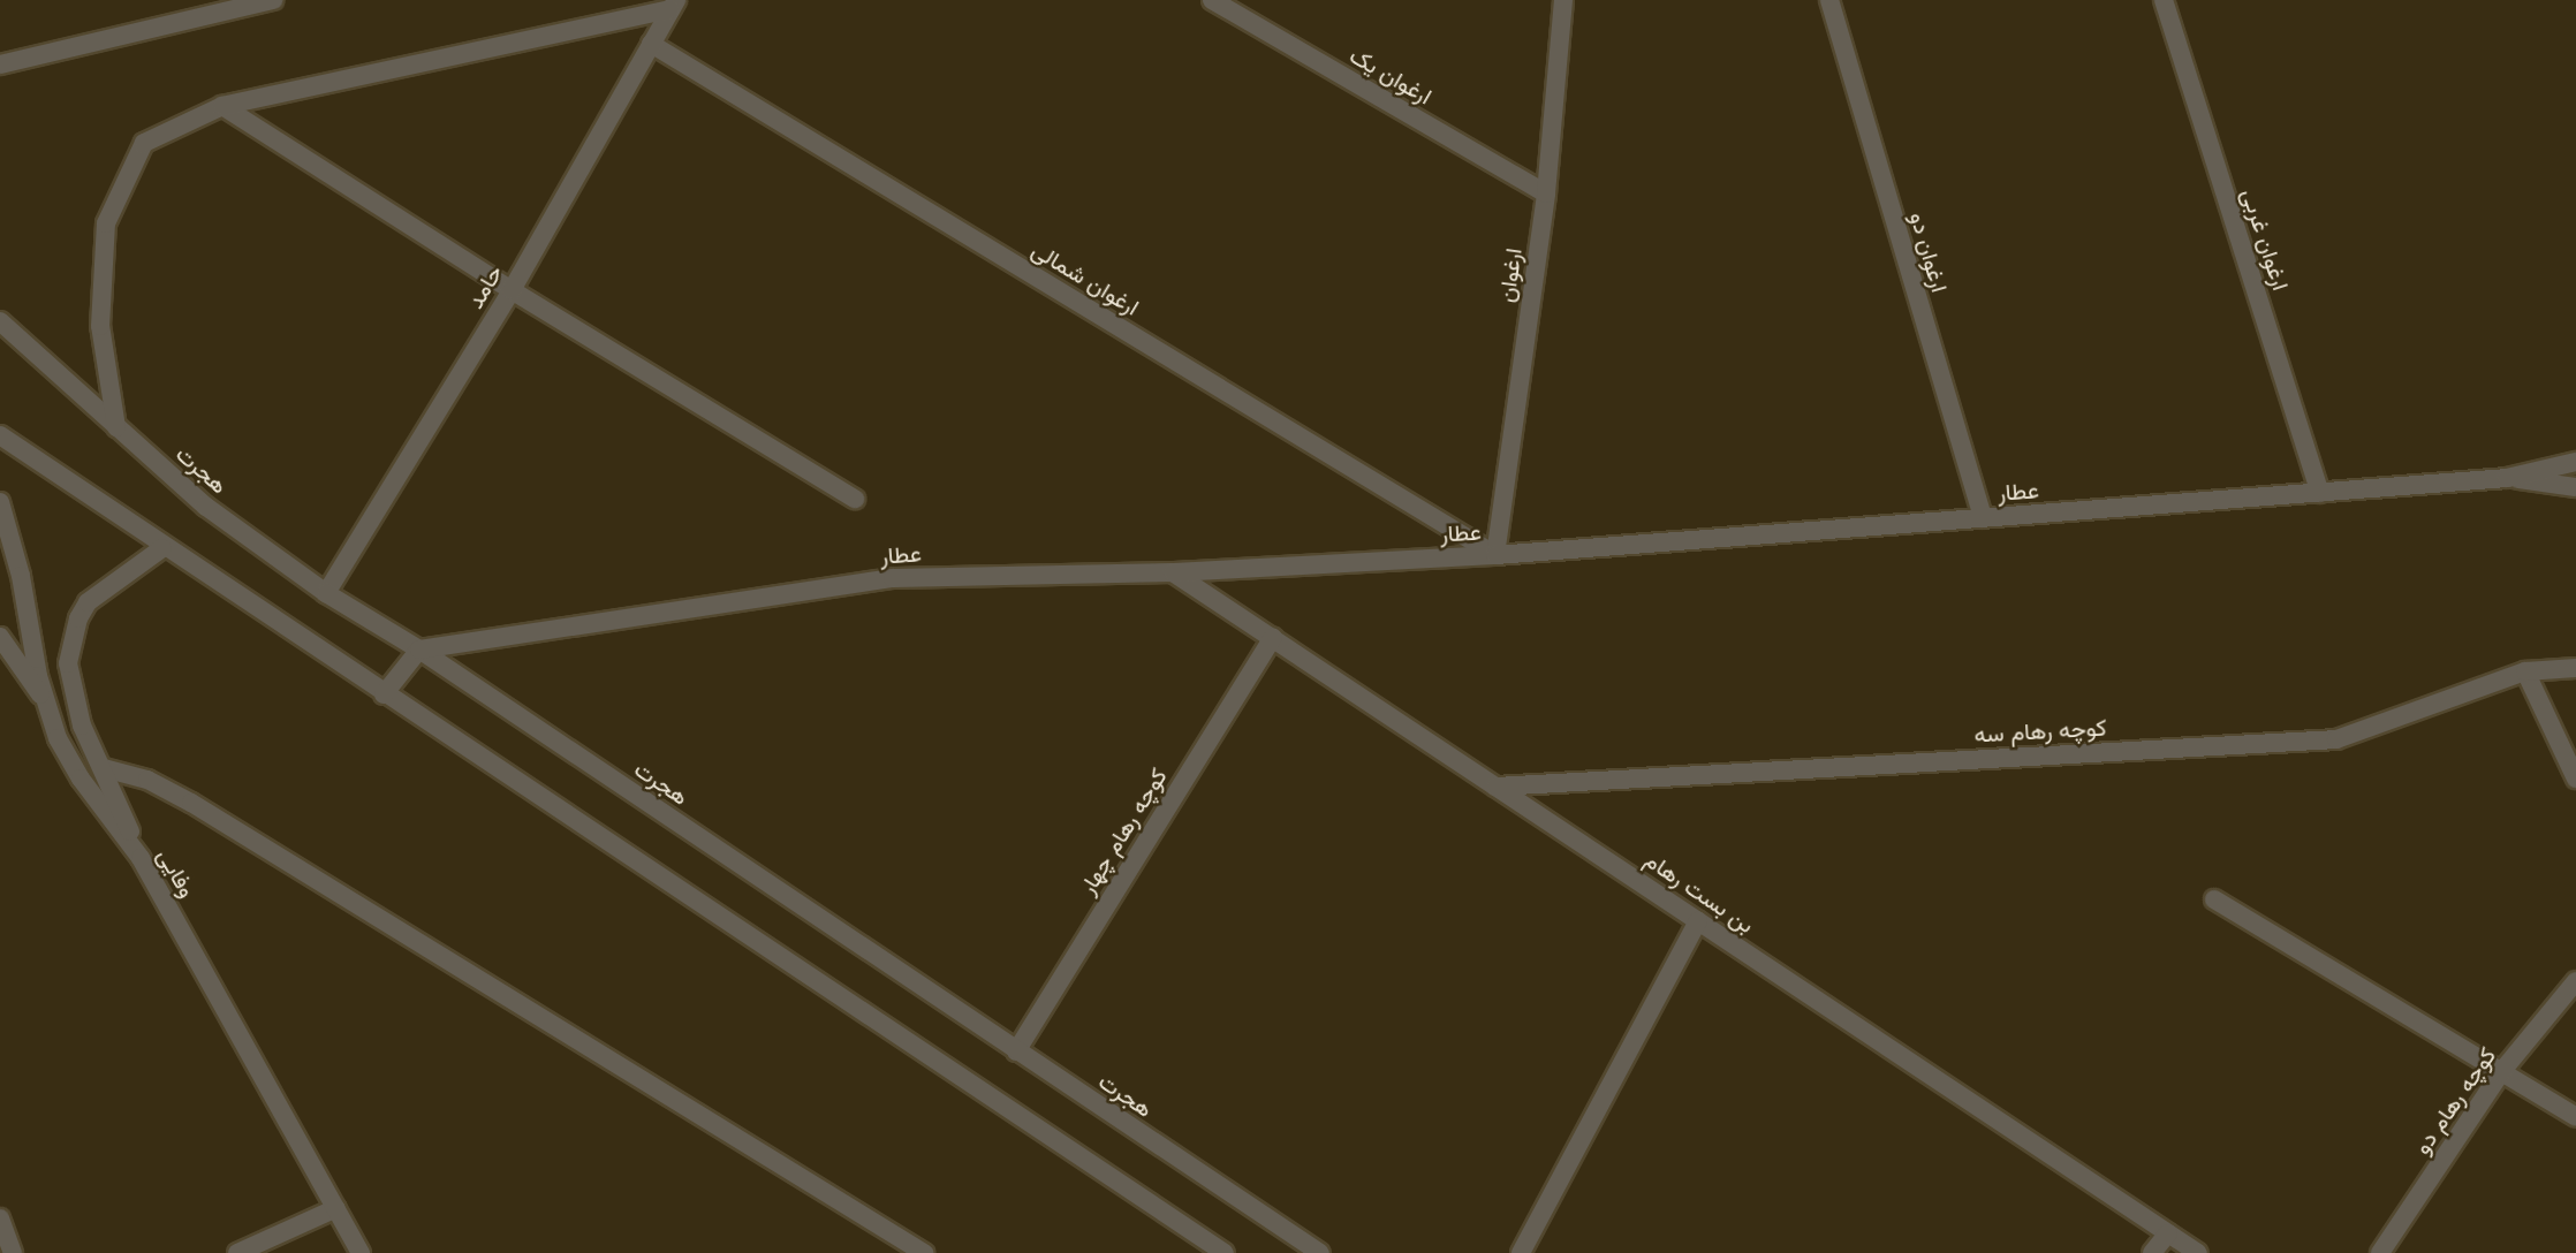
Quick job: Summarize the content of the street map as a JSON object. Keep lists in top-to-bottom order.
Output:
{
  "streets": {
    "street": [
      "ارغوان یک",
      "ارغوان غربی",
      "ارغوان دو",
      "ارغوان",
      "ارغوان شمالی",
      "حامد",
      "هجرت",
      "عطار",
      "کوچه رهام سه",
      "کوچه رهام چهار",
      "وفایی",
      "بن بست رهام",
      "کوچه رهام دو"
    ]
  },
  "crossings": [
    ["ارغوان یک", "ارغوان"],
    ["ارغوان غربی", "عطار"],
    ["ارغوان دو", "عطار"],
    ["ارغوان", "ارغوان شمالی"],
    ["ارغوان", "عطار"],
    ["ارغوان شمالی", "حامد"],
    ["ارغوان شمالی", "عطار"],
    ["حامد", "هجرت"],
    ["هجرت", "عطار"],
    ["هجرت", "کوچه رهام چهار"],
    ["عطار", "بن بست رهام"],
    ["کوچه رهام سه", "بن بست رهام"],
    ["کوچه رهام چهار", "بن بست رهام"]
  ]
}
